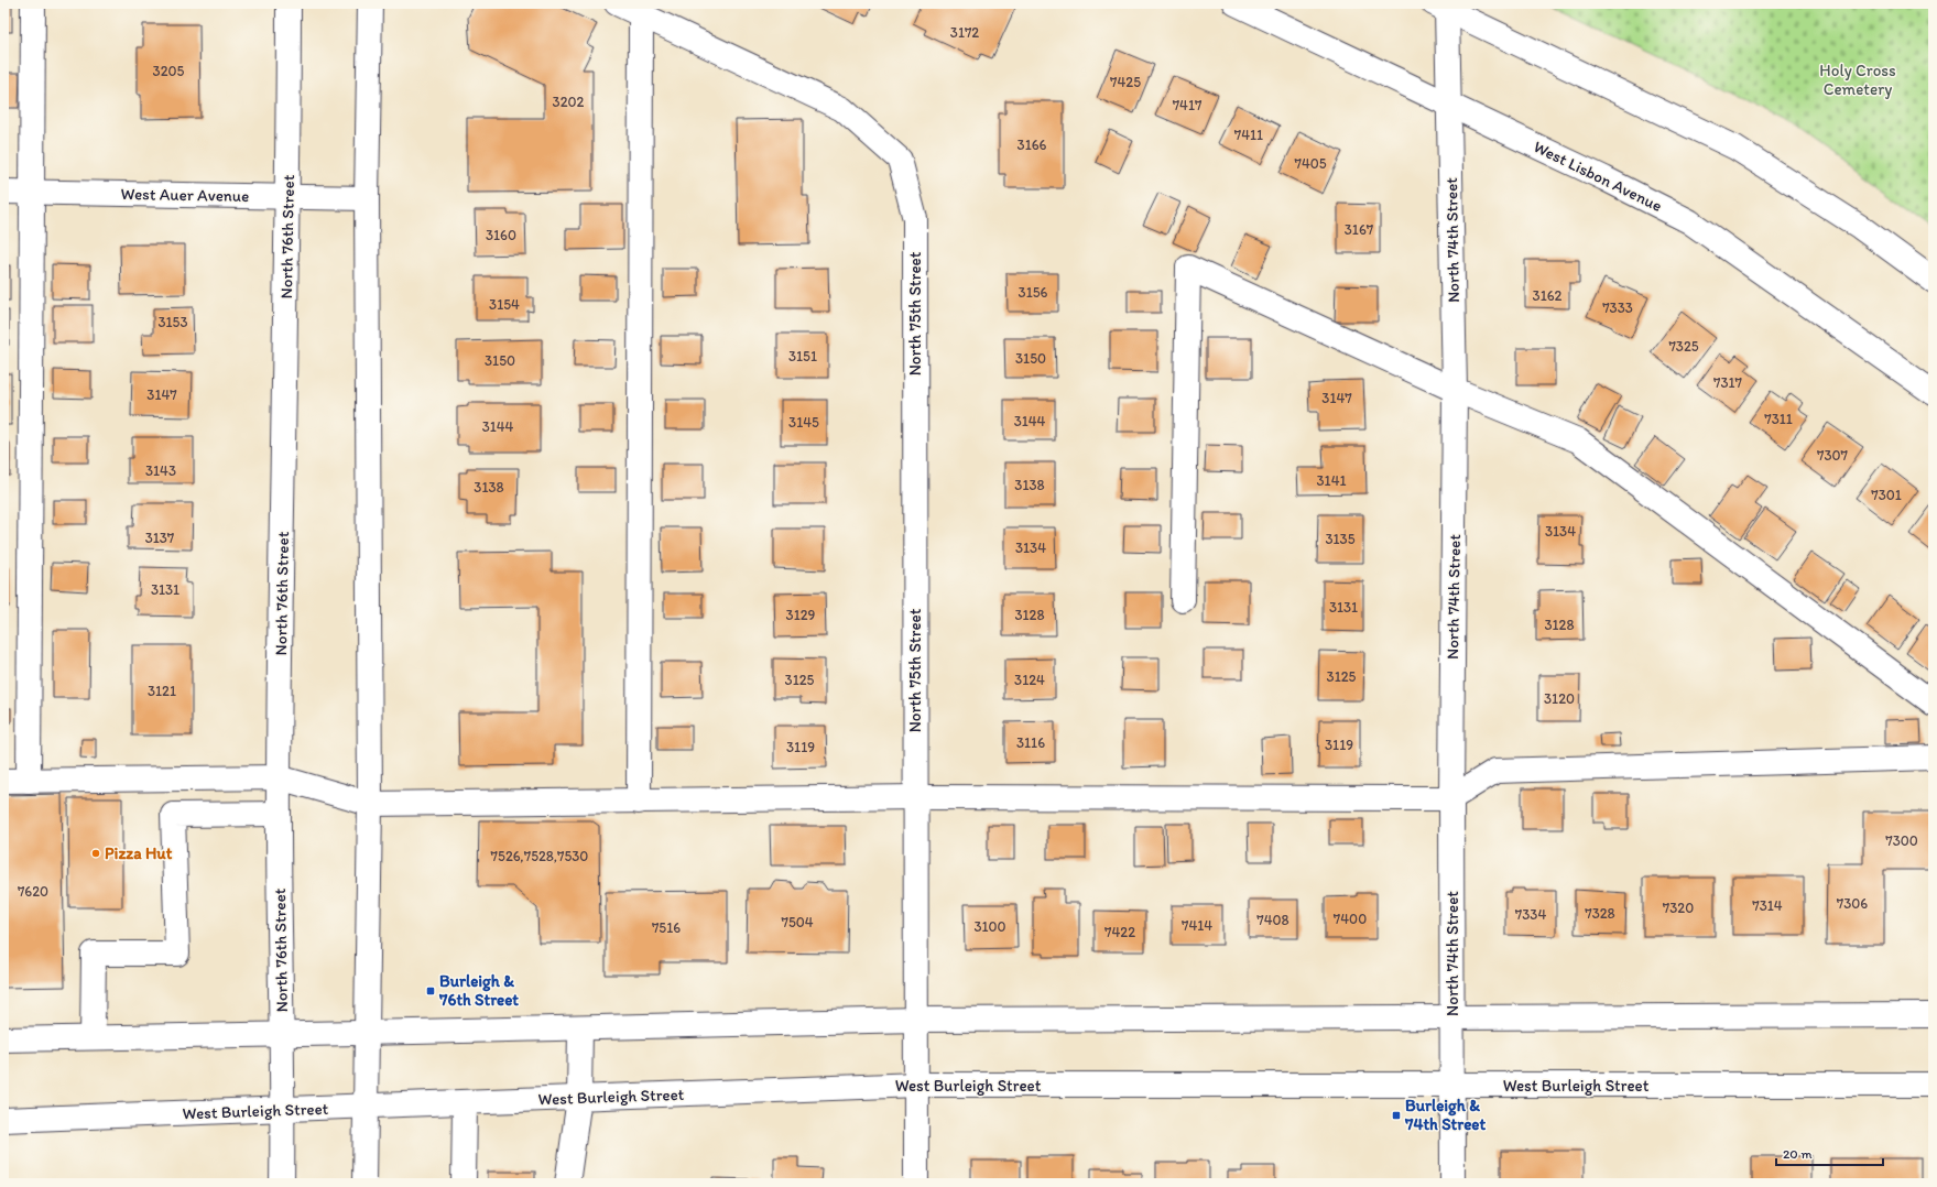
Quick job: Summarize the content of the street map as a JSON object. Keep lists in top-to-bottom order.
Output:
{
  "streets": {
    "main road": [
      "West Lisbon Avenue",
      "West Auer Avenue",
      "North 76th Street",
      "North 74th Street",
      "North 75th Street",
      "West Burleigh Street"
    ]
  },
  "crossings": [
    ["West Lisbon Avenue", "North 74th Street"],
    ["West Auer Avenue", "North 76th Street"],
    ["North 76th Street", "West Burleigh Street"],
    ["North 74th Street", "West Burleigh Street"],
    ["North 75th Street", "West Burleigh Street"]
  ],
  "parks": ["Holy Cross Cemetery"],
  "places": {
    "other": ["Pizza Hut"],
    "transit": ["Burleigh & 76th Street", "Burleigh & 74th Street"]
  },
  "house_numbers": [
    "3172",
    "3205",
    "7425",
    "3202",
    "7417",
    "7411",
    "3166",
    "7405",
    "3167",
    "3160",
    "3156",
    "3162",
    "3154",
    "7333",
    "3153",
    "7325",
    "3151",
    "3150",
    "3150",
    "7317",
    "3147",
    "3147",
    "7311",
    "3144",
    "3145",
    "3144",
    "7307",
    "3143",
    "3141",
    "3138",
    "3138",
    "7301",
    "3134",
    "3137",
    "3135",
    "3134",
    "3131",
    "3131",
    "3129",
    "3128",
    "3128",
    "3125",
    "3125",
    "3124",
    "3121",
    "3120",
    "3116",
    "3119",
    "3119",
    "7300",
    "7526,7528,7530",
    "7620",
    "7306",
    "7314",
    "7320",
    "7328",
    "7334",
    "7400",
    "7408",
    "7504",
    "7414",
    "3100",
    "7516",
    "7422"
  ],
  "scale_bar": "20 m"
}
